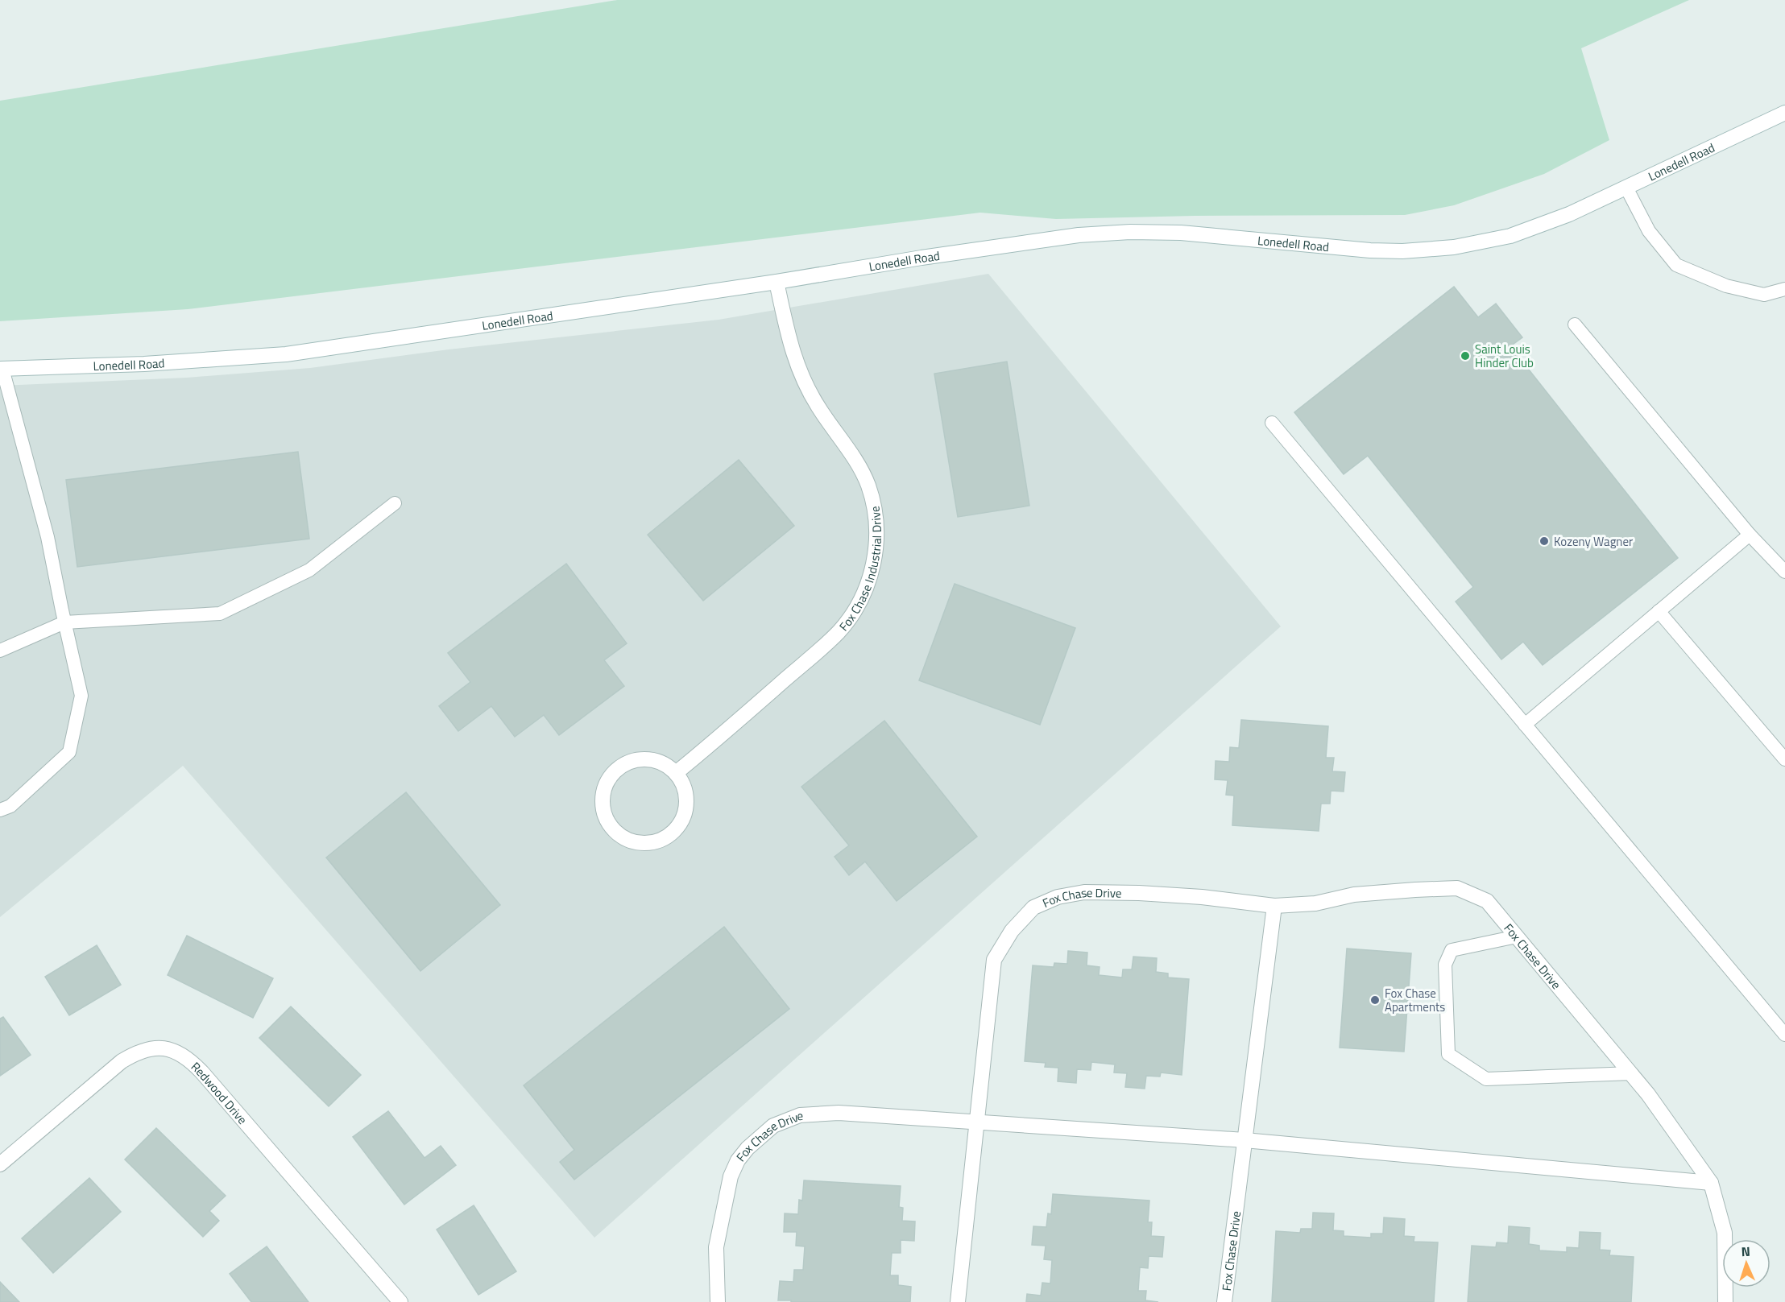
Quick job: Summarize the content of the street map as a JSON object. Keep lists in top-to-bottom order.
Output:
{
  "streets": {
    "street": [
      "Lonedell Road",
      "Fox Chase Industrial Drive",
      "Fox Chase Drive",
      "Redwood Drive"
    ]
  },
  "crossings": [
    ["Lonedell Road", "Fox Chase Industrial Drive"]
  ],
  "places": ["Saint Louis Hinder Club", "Kozeny Wagner", "Fox Chase Apartments"],
  "north": "top"
}
